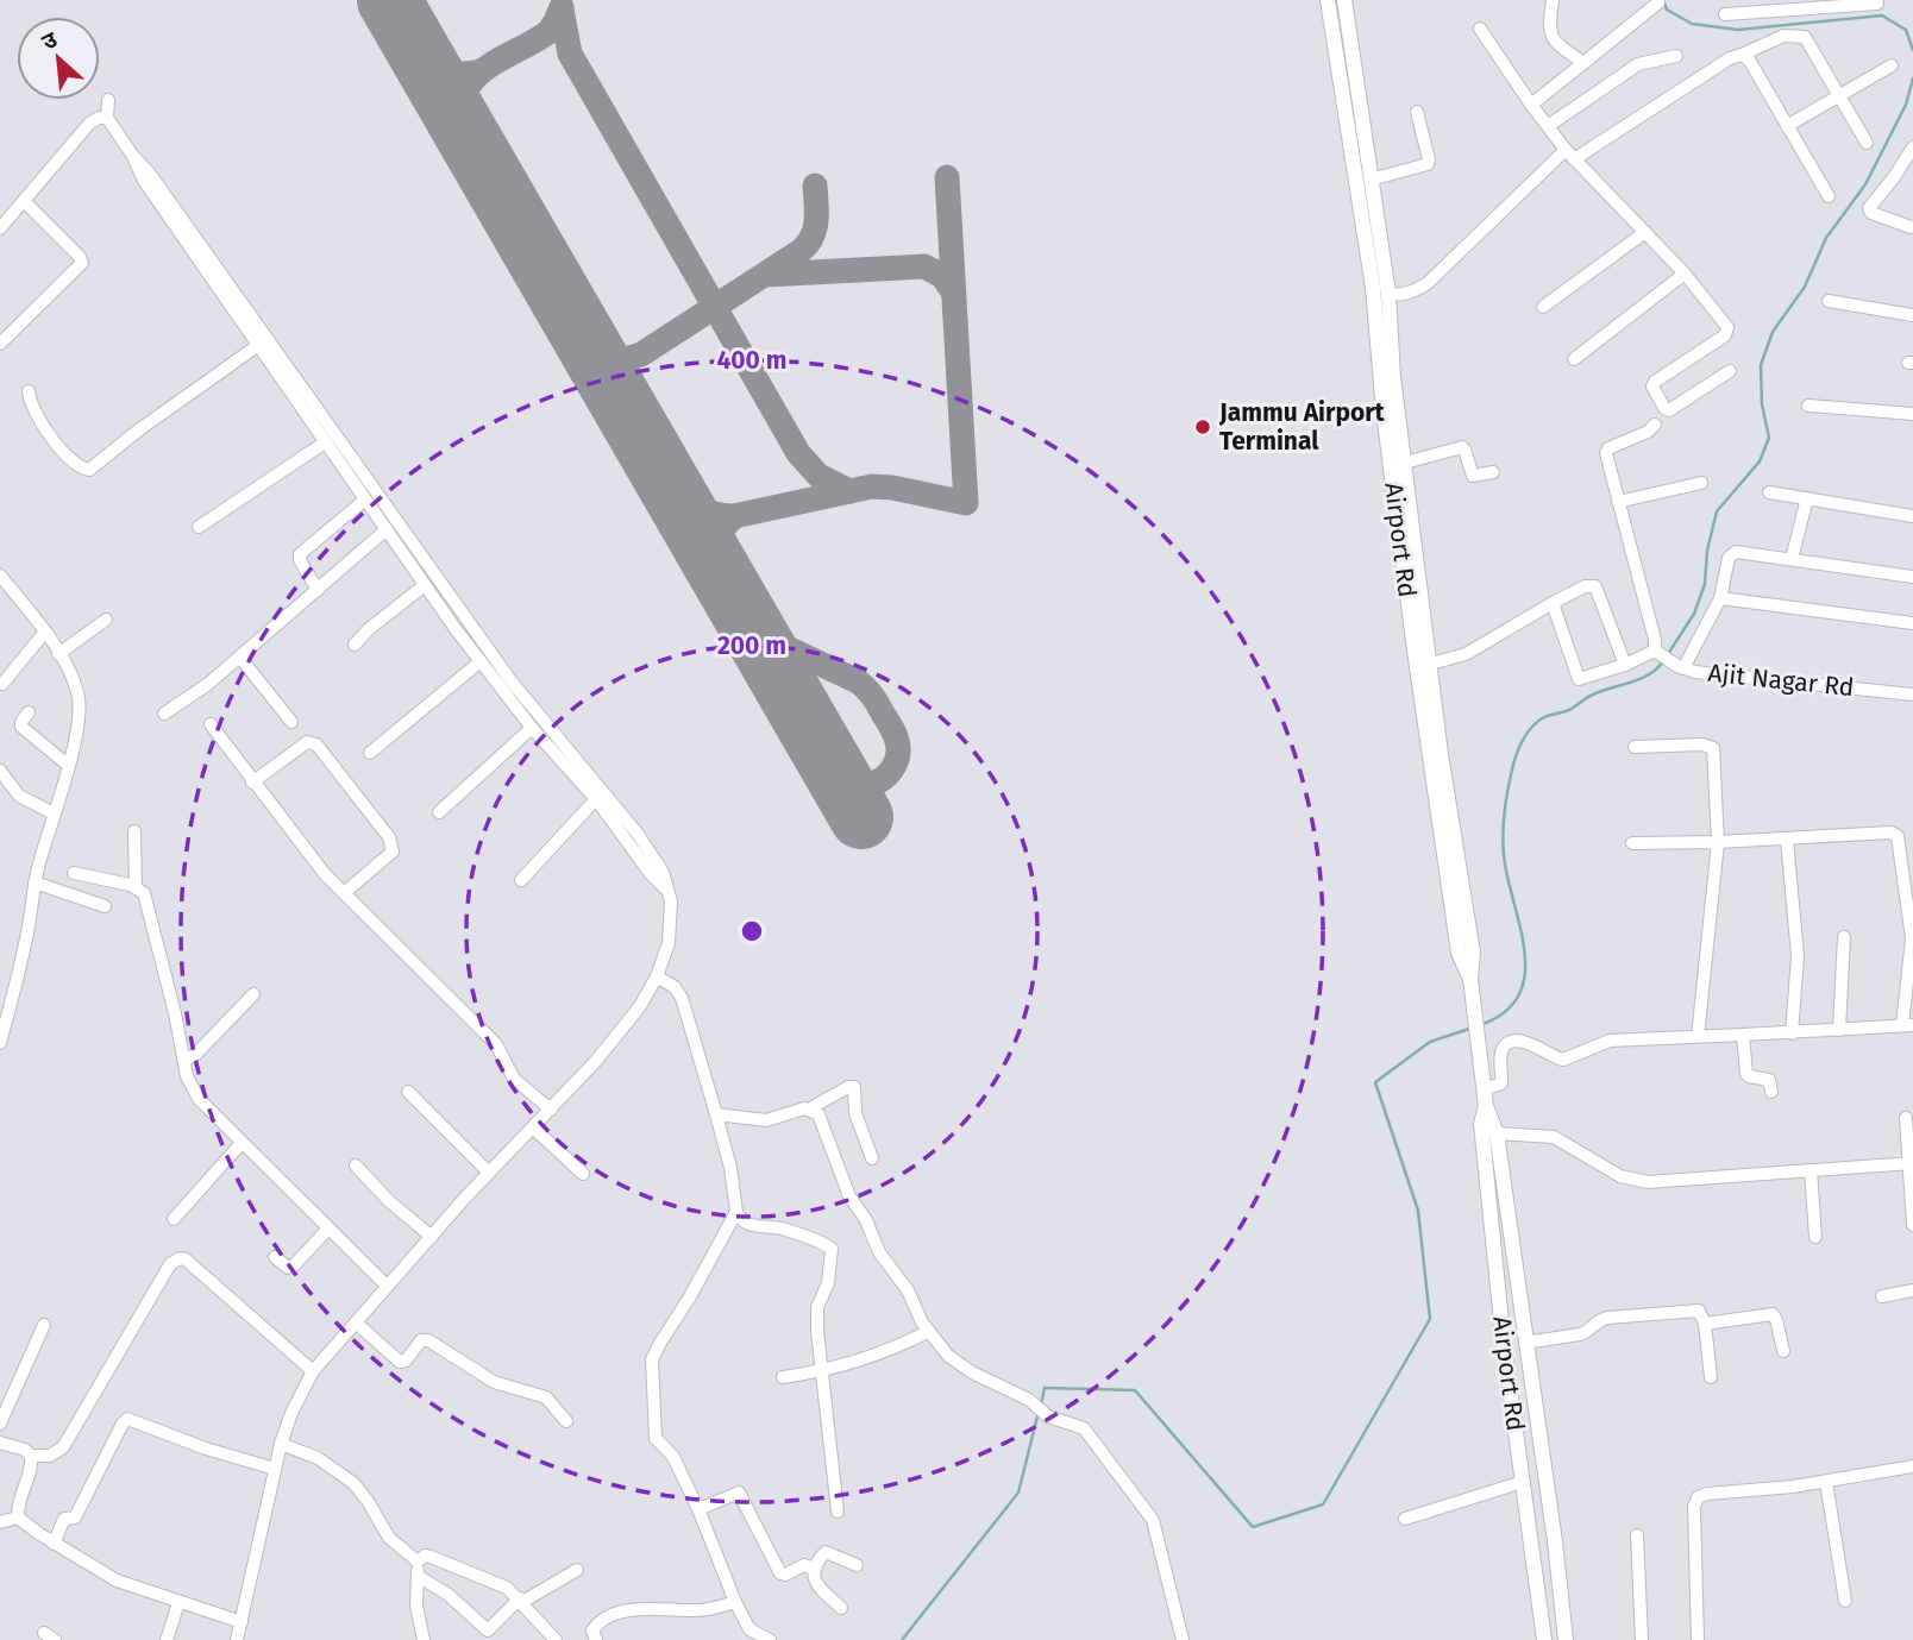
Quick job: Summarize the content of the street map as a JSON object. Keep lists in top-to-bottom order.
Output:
{
  "streets": {
    "main road": ["Airport Rd"],
    "street": ["Ajit Nagar Rd"]
  },
  "places": ["Jammu Airport Terminal"],
  "north": "top left",
  "rings": ["400 m", "200 m"]
}
